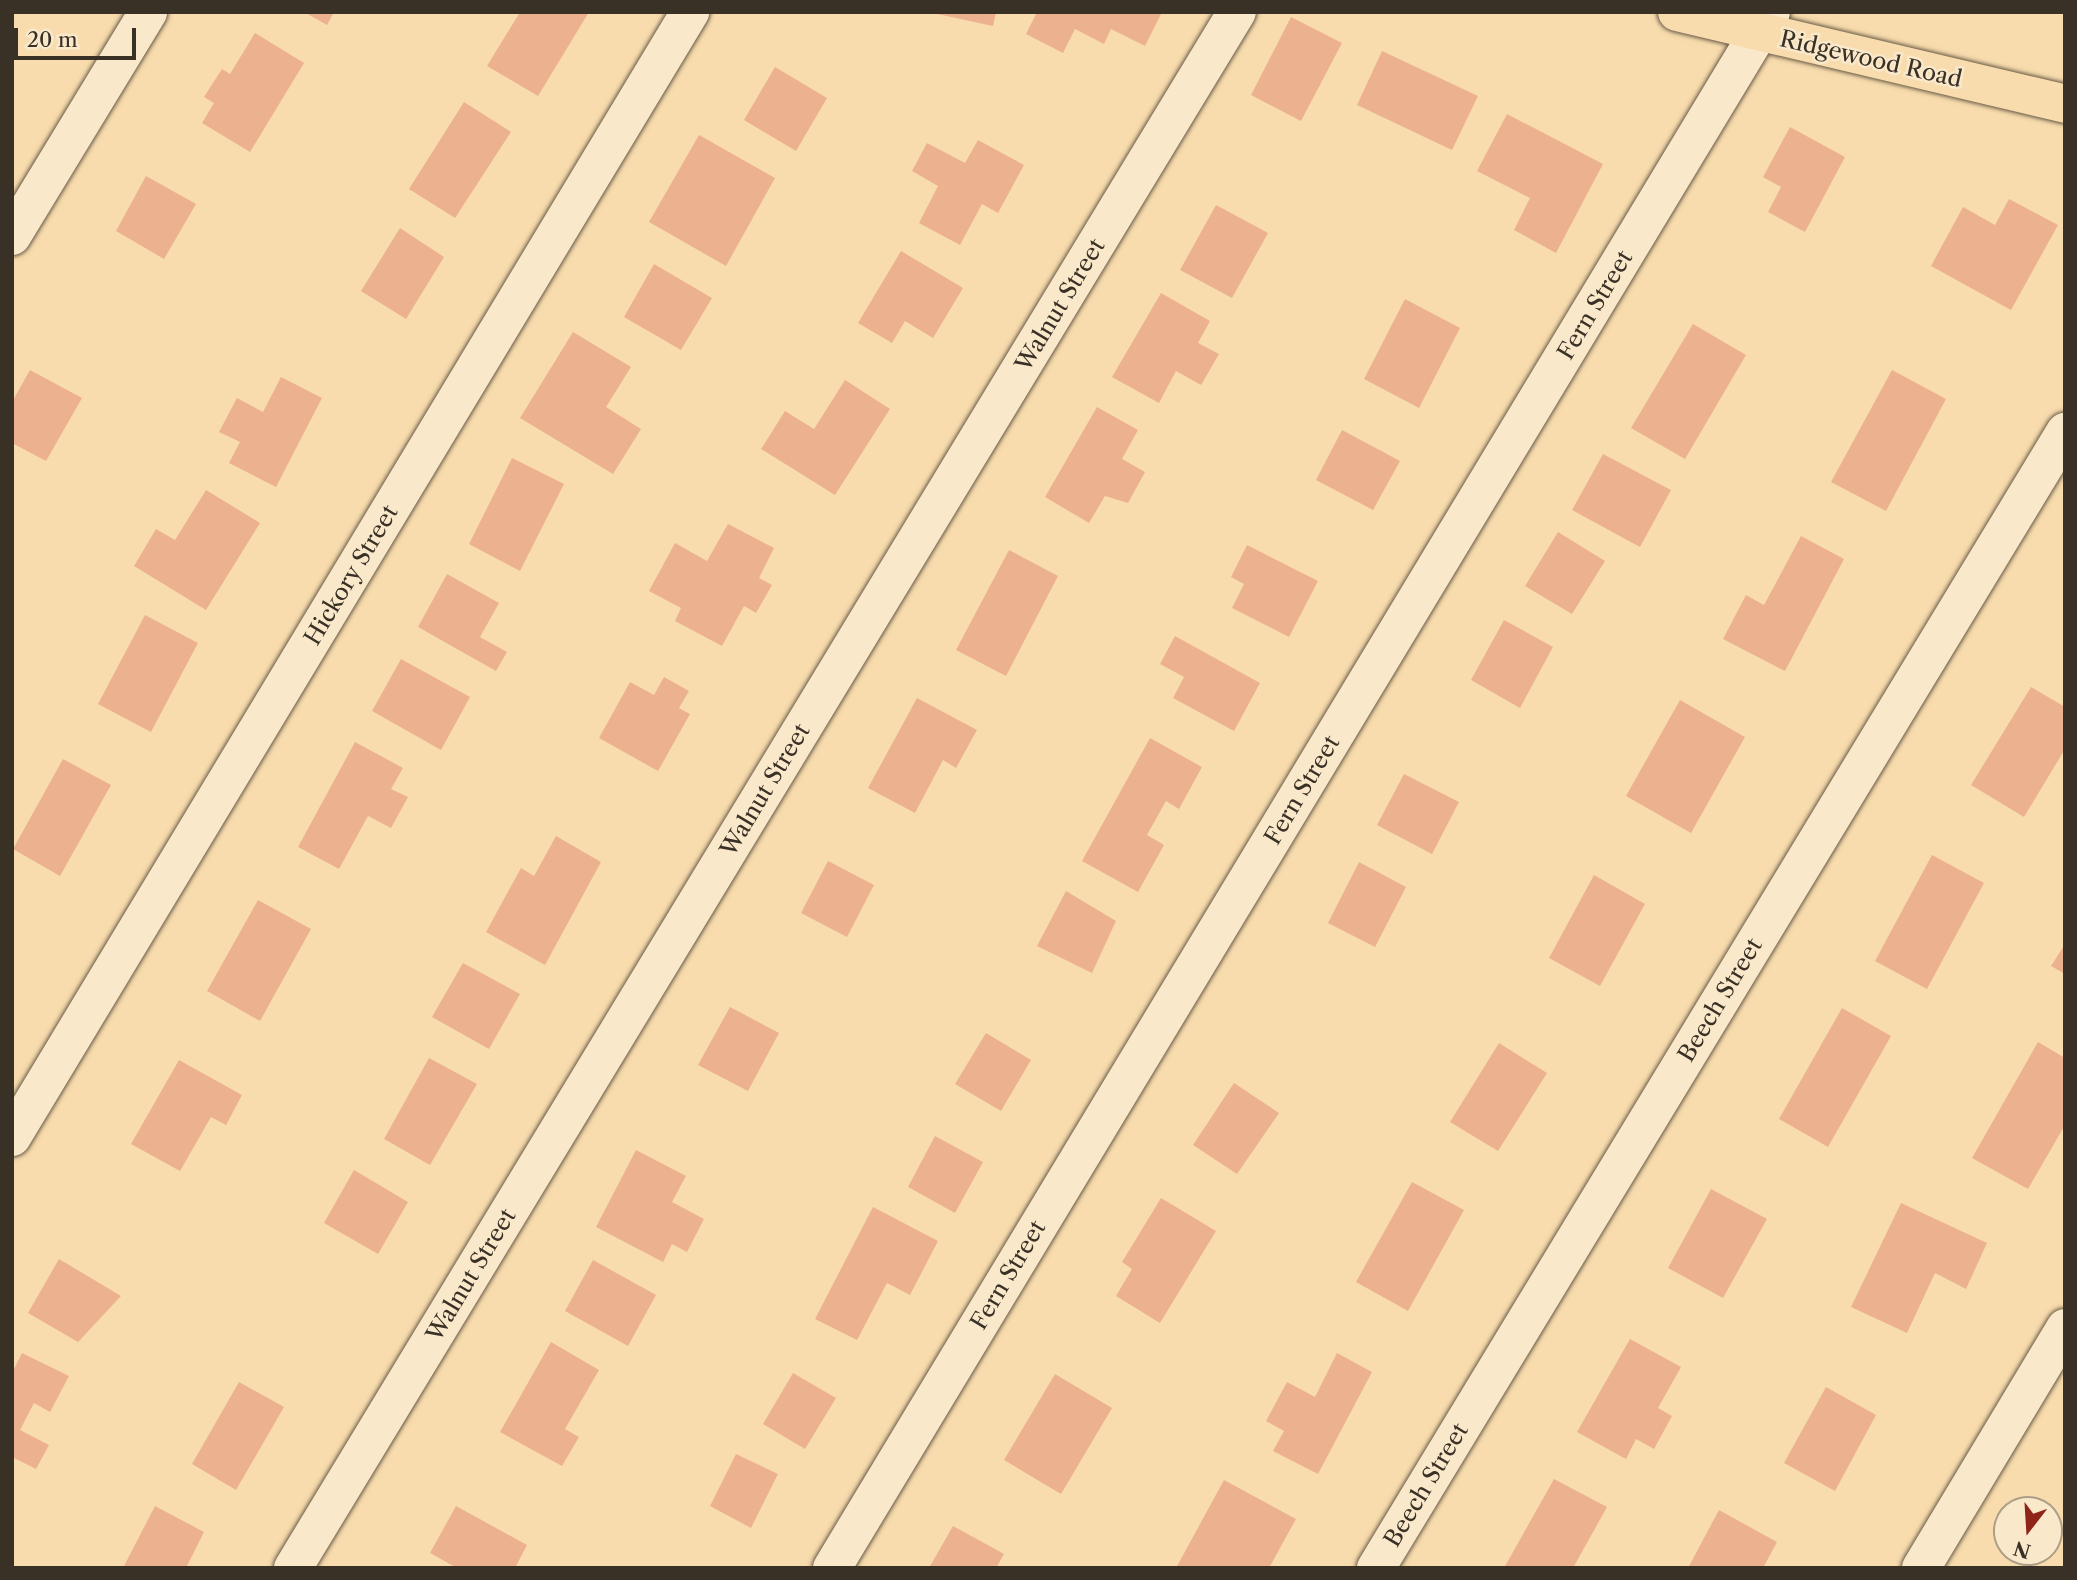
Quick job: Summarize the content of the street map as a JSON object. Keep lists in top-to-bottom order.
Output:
{
  "streets": {
    "main road": ["Ridgewood Road"],
    "street": [
      "Walnut Street",
      "Fern Street",
      "Hickory Street",
      "Beech Street"
    ]
  },
  "crossings": [
    ["Ridgewood Road", "Fern Street"]
  ],
  "scale_bar": "20 m",
  "north": "bottom"
}
